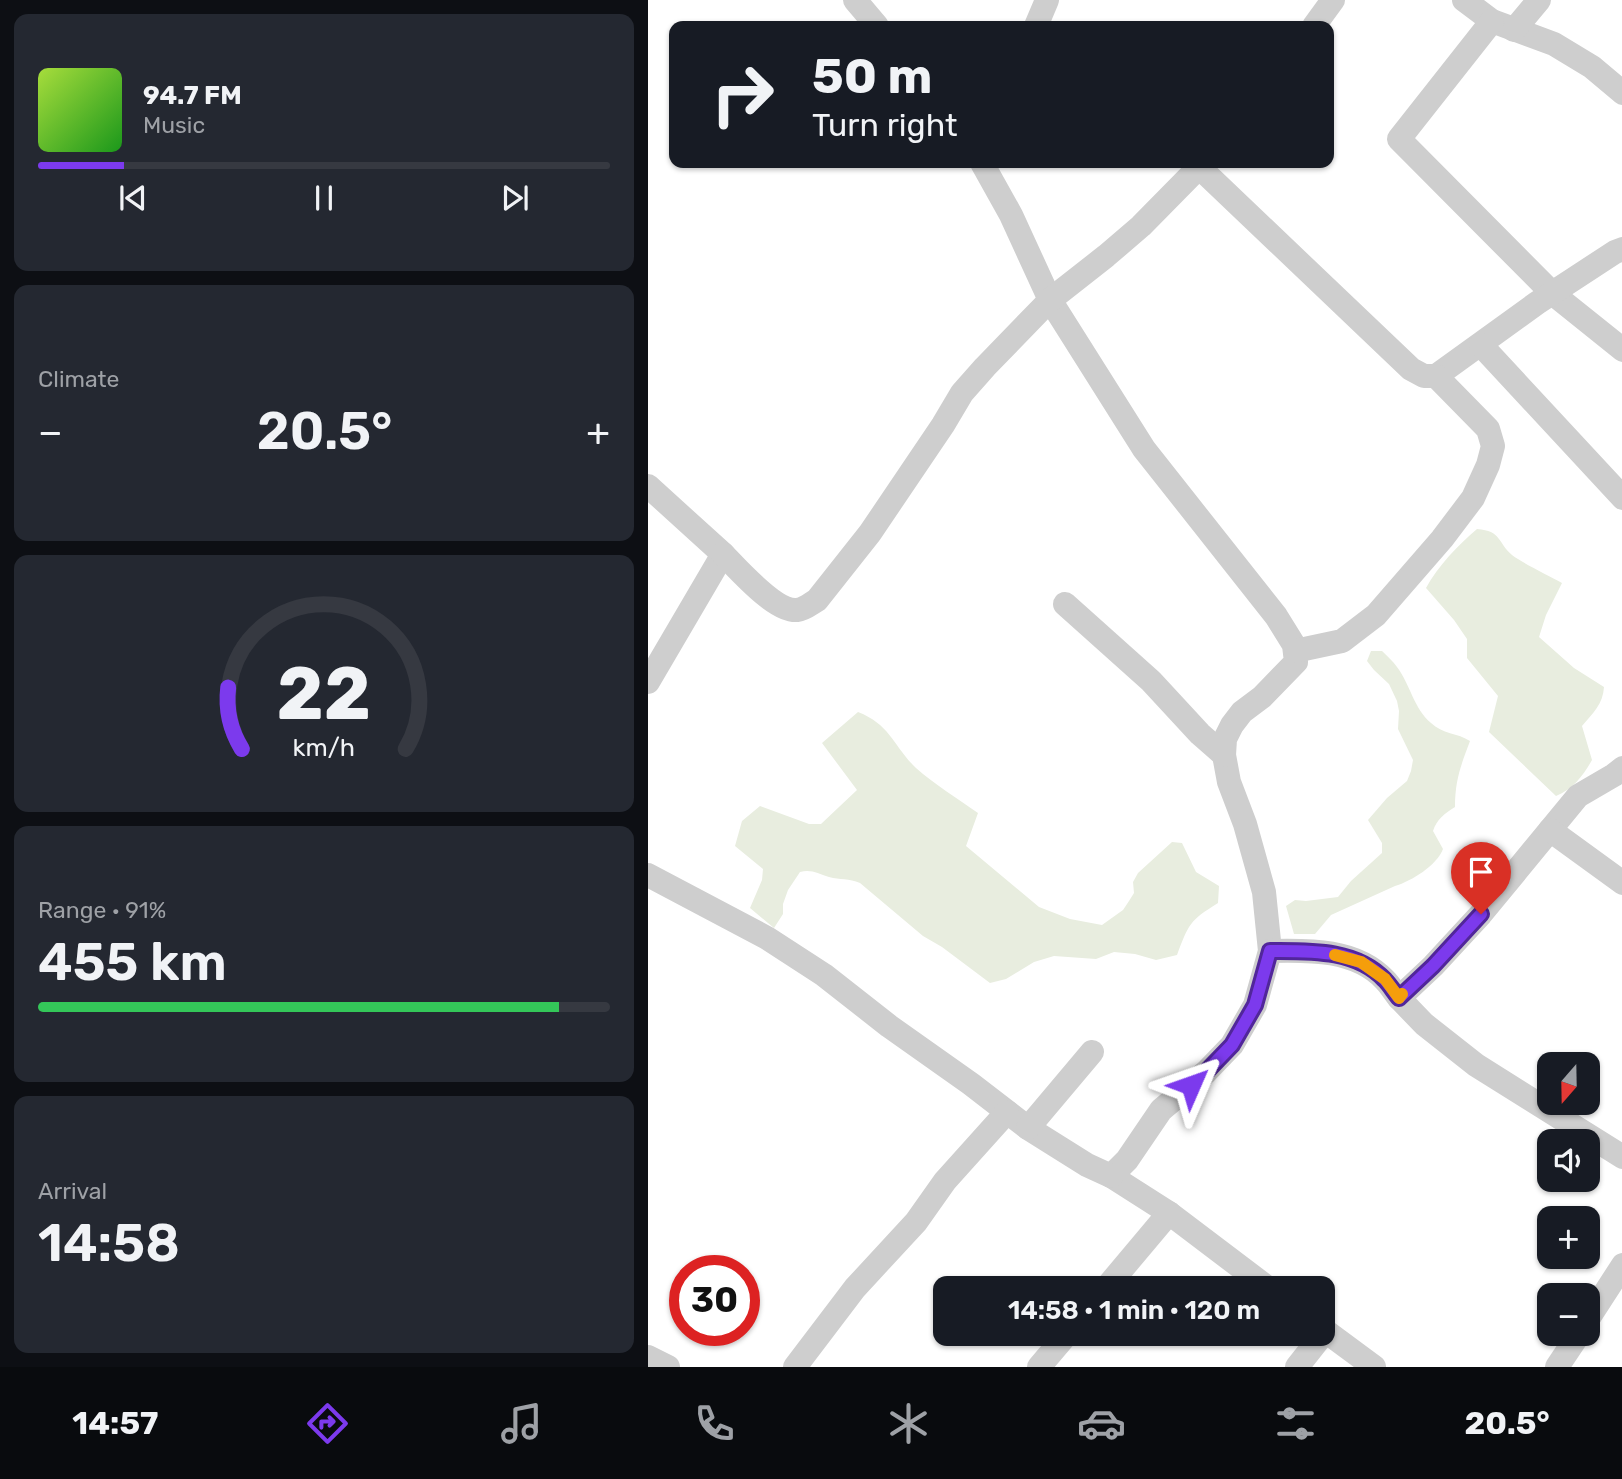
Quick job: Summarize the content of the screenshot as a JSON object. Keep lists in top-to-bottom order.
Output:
{
  "north": "bottom",
  "page": {
    "turn": ["50 m", "Turn right"],
    "song": ["94.7 FM", "Music"],
    "tile": [
      "Climate",
      ["Range · 91%", "455 km"],
      ["Arrival", "14:58"]
    ],
    "heat": ["−", "20.5°", "+"],
    "map_buttons": ["+", "−"],
    "limit": "30",
    "trip": "14:58 · 1 min · 120 m",
    "tabs": ["14:57", "20.5°"],
    "gauge": ["22", "km/h"]
  }
}
